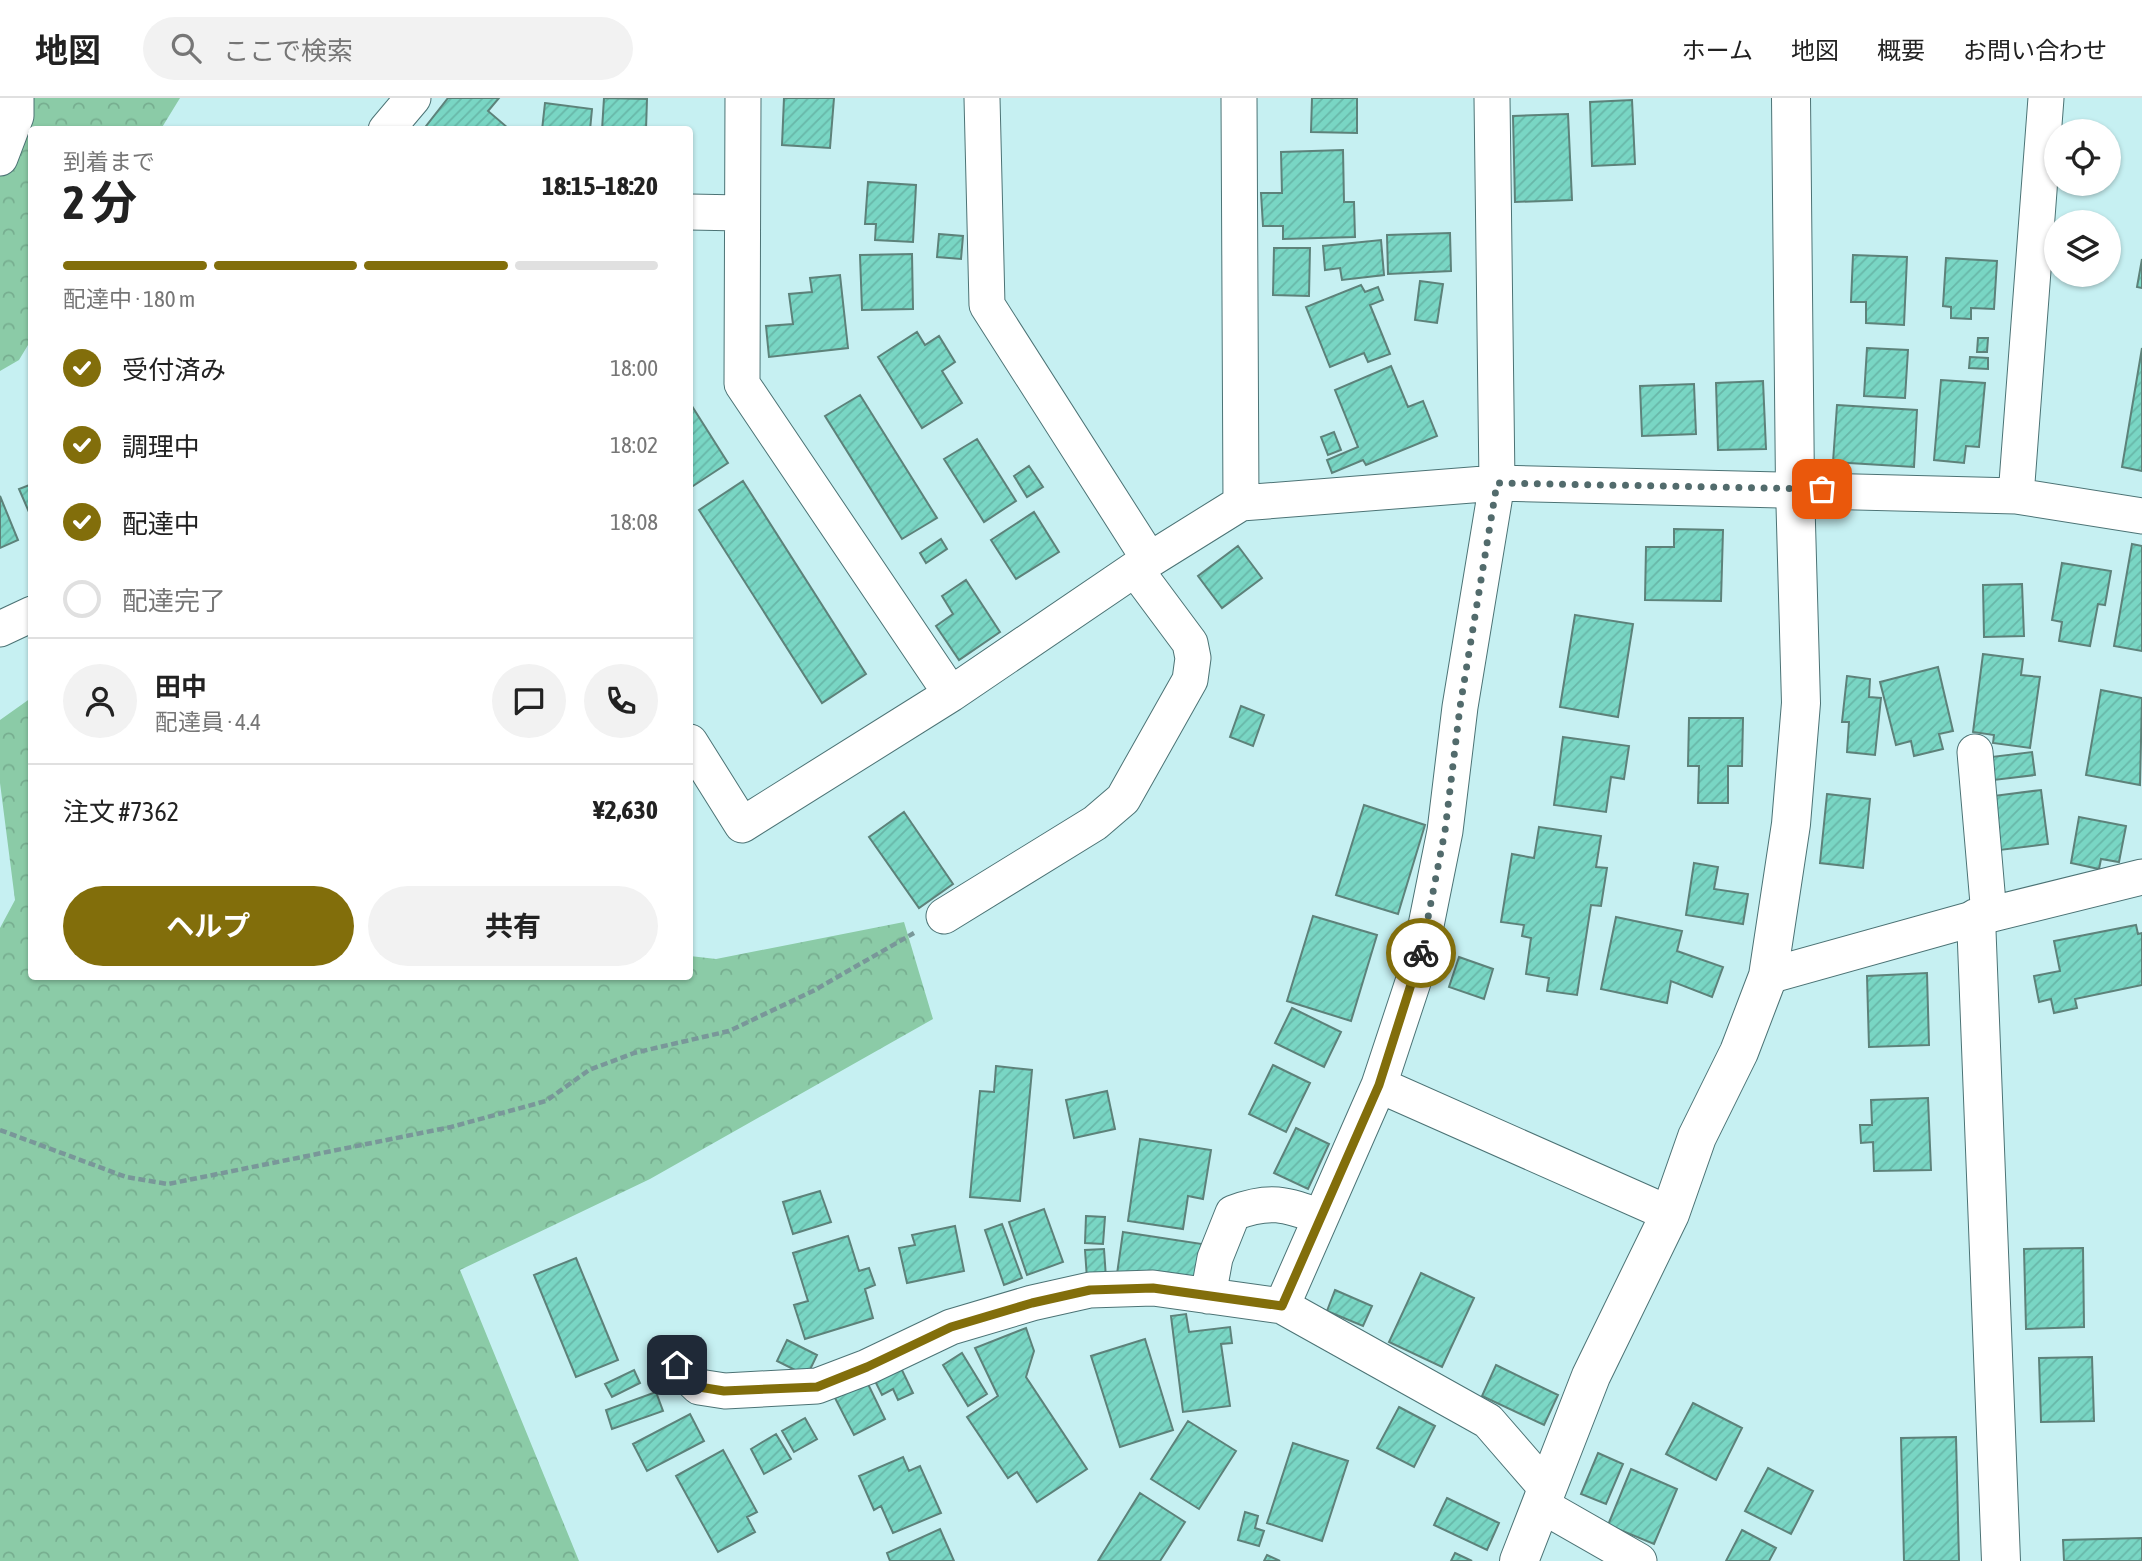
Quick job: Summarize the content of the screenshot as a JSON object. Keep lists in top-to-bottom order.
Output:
{
  "page": {
    "header": "地図",
    "search": "ここで検索",
    "nav": [
      "ホーム",
      "地図",
      "概要",
      "お問い合わせ"
    ],
    "heading": ["2 分", "到着まで", "18:15–18:20"],
    "panel": [
      "田中",
      "配達員 · 4.4",
      "注文 #7362",
      "¥2,630"
    ],
    "bar": "配達中 · 180 m",
    "list": [
      ["受付済み", "18:00"],
      ["調理中", "18:02"],
      ["配達中", "18:08"],
      "配達完了"
    ],
    "buttons": ["ヘルプ", "共有"]
  }
}
